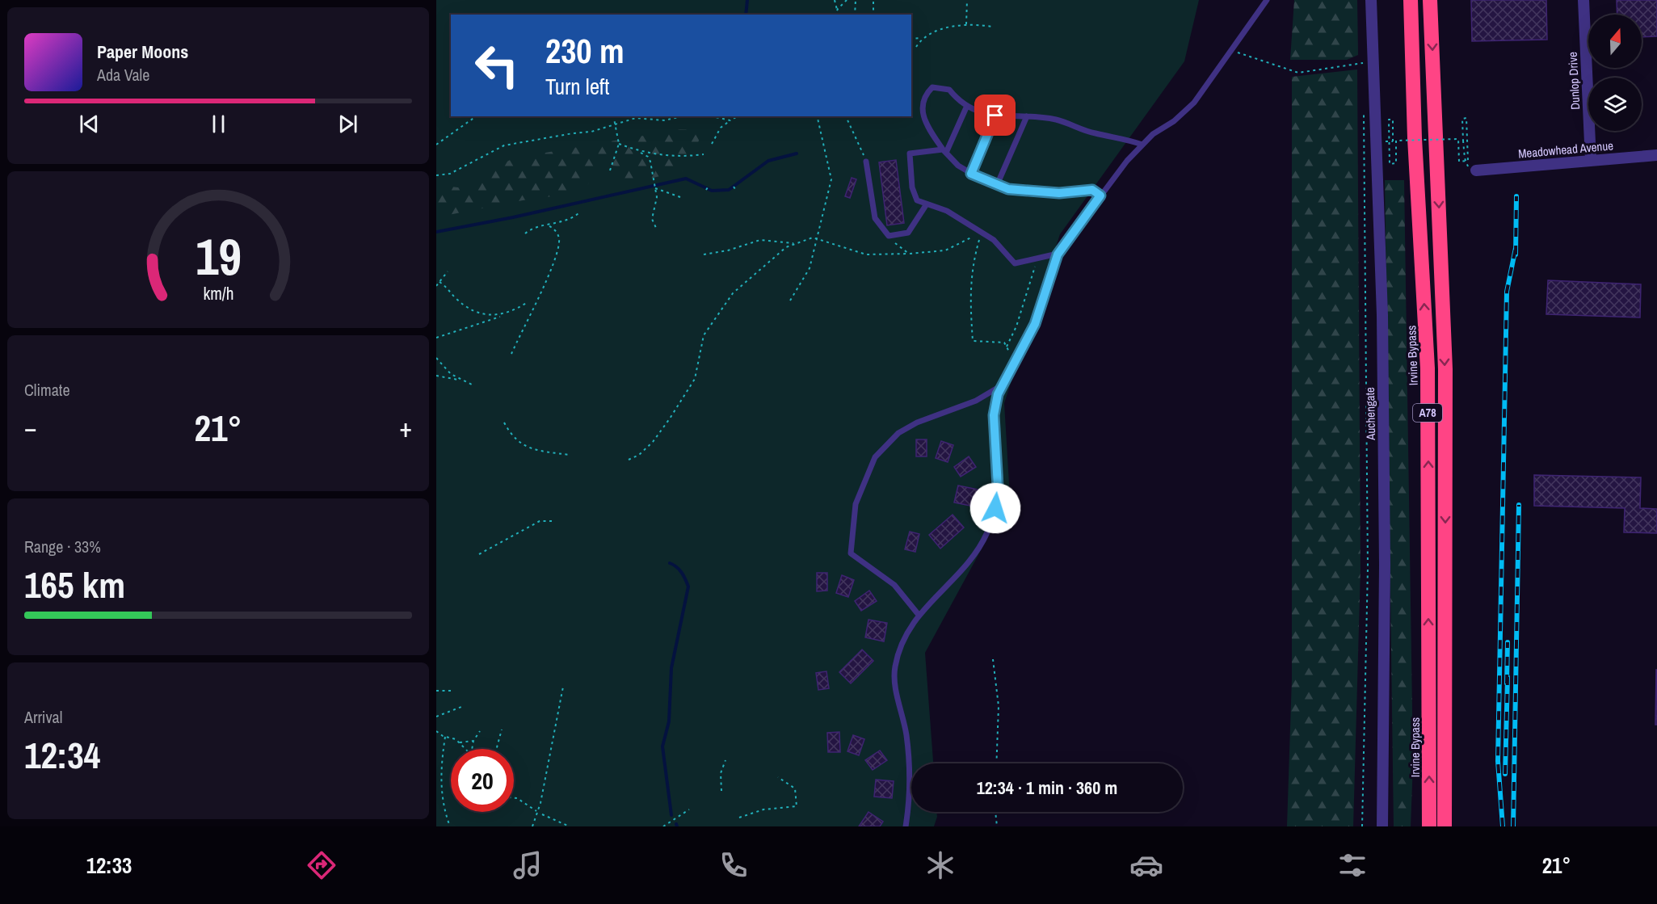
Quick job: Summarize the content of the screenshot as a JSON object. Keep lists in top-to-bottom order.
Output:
{
  "streets": {
    "highway": ["Irvine Bypass", "A78"],
    "street": ["Dunlop Drive", "Meadowhead Avenue", "Auchengate"]
  },
  "crossings": [
    ["Dunlop Drive", "Meadowhead Avenue"]
  ],
  "north": "top",
  "page": {
    "turn": ["230 m", "Turn left"],
    "song": ["Paper Moons", "Ada Vale"],
    "tile": [
      "Climate",
      ["Range · 33%", "165 km"],
      ["Arrival", "12:34"]
    ],
    "heat": ["−", "21°", "+"],
    "limit": "20",
    "trip": "12:34 · 1 min · 360 m",
    "tabs": ["12:33", "21°"],
    "gauge": ["19", "km/h"]
  }
}
